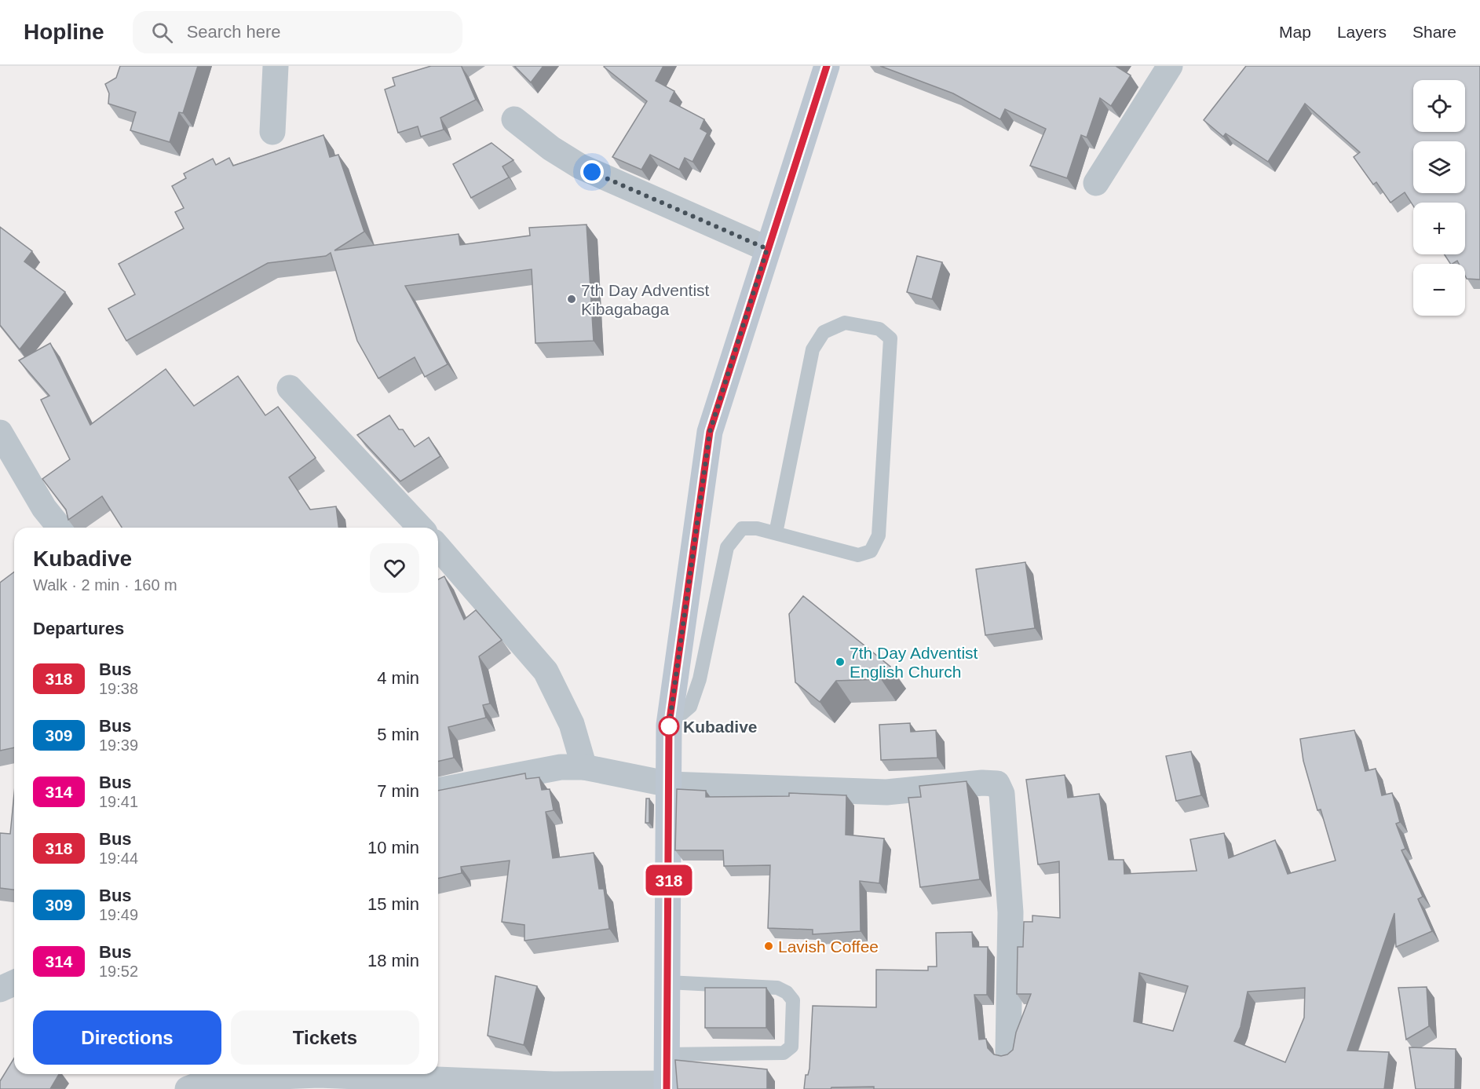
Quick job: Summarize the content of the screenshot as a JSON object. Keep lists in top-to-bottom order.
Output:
{
  "places": [
    "7th Day Adventist Kibagabaga",
    "7th Day Adventist English Church",
    "Kubadive",
    "Lavish Coffee"
  ],
  "lines": ["bus line 318"],
  "page": {
    "header": "Hopline",
    "search": "Search here",
    "nav": ["Map", "Layers", "Share"],
    "on_map": "318",
    "map_buttons": ["+", "−"],
    "heading": [
      ["Kubadive", "Walk · 2 min · 160 m"],
      "Departures"
    ],
    "list": [
      {
        "mark": "318",
        "name": "Bus",
        "note": "19:38",
        "value": "4 min"
      },
      {
        "mark": "309",
        "name": "Bus",
        "note": "19:39",
        "value": "5 min"
      },
      {
        "mark": "314",
        "name": "Bus",
        "note": "19:41",
        "value": "7 min"
      },
      {
        "mark": "318",
        "name": "Bus",
        "note": "19:44",
        "value": "10 min"
      },
      {
        "mark": "309",
        "name": "Bus",
        "note": "19:49",
        "value": "15 min"
      },
      {
        "mark": "314",
        "name": "Bus",
        "note": "19:52",
        "value": "18 min"
      }
    ],
    "buttons": ["Directions", "Tickets"]
  }
}
